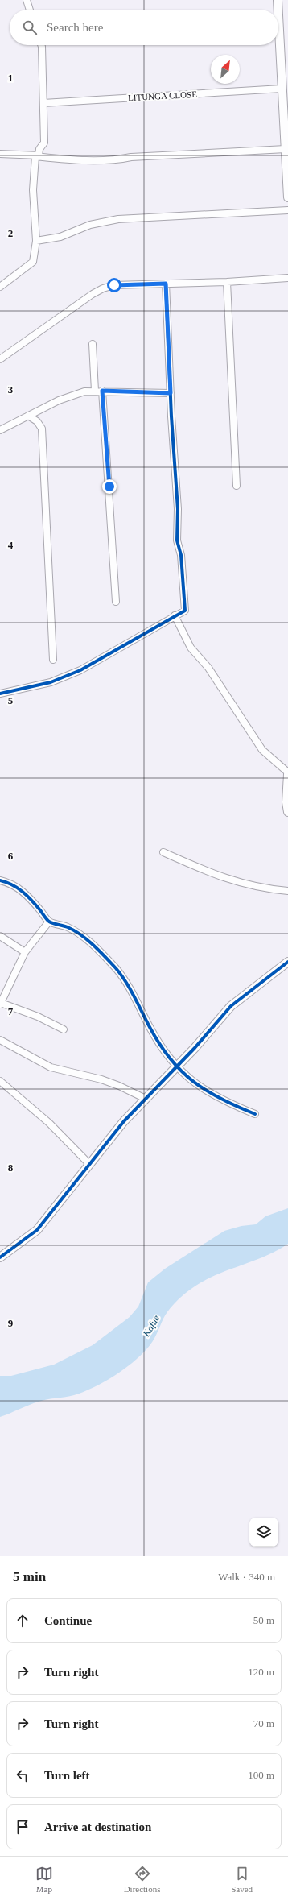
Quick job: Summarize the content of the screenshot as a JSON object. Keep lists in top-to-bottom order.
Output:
{
  "streets": {
    "street": ["LITUNGA CLOSE"]
  },
  "water": ["Kafue"],
  "north": "top right",
  "page": {
    "search": "Search here",
    "heading": ["5 min", "Walk · 340 m"],
    "list": [
      ["Continue", "50 m"],
      ["Turn right", "120 m"],
      ["Turn right", "70 m"],
      ["Turn left", "100 m"],
      "Arrive at destination"
    ],
    "nav": ["Map", "Directions", "Saved"]
  },
  "grid": {
    "rows": [
      "1",
      "2",
      "3",
      "4",
      "5",
      "6",
      "7",
      "8",
      "9"
    ]
  }
}
